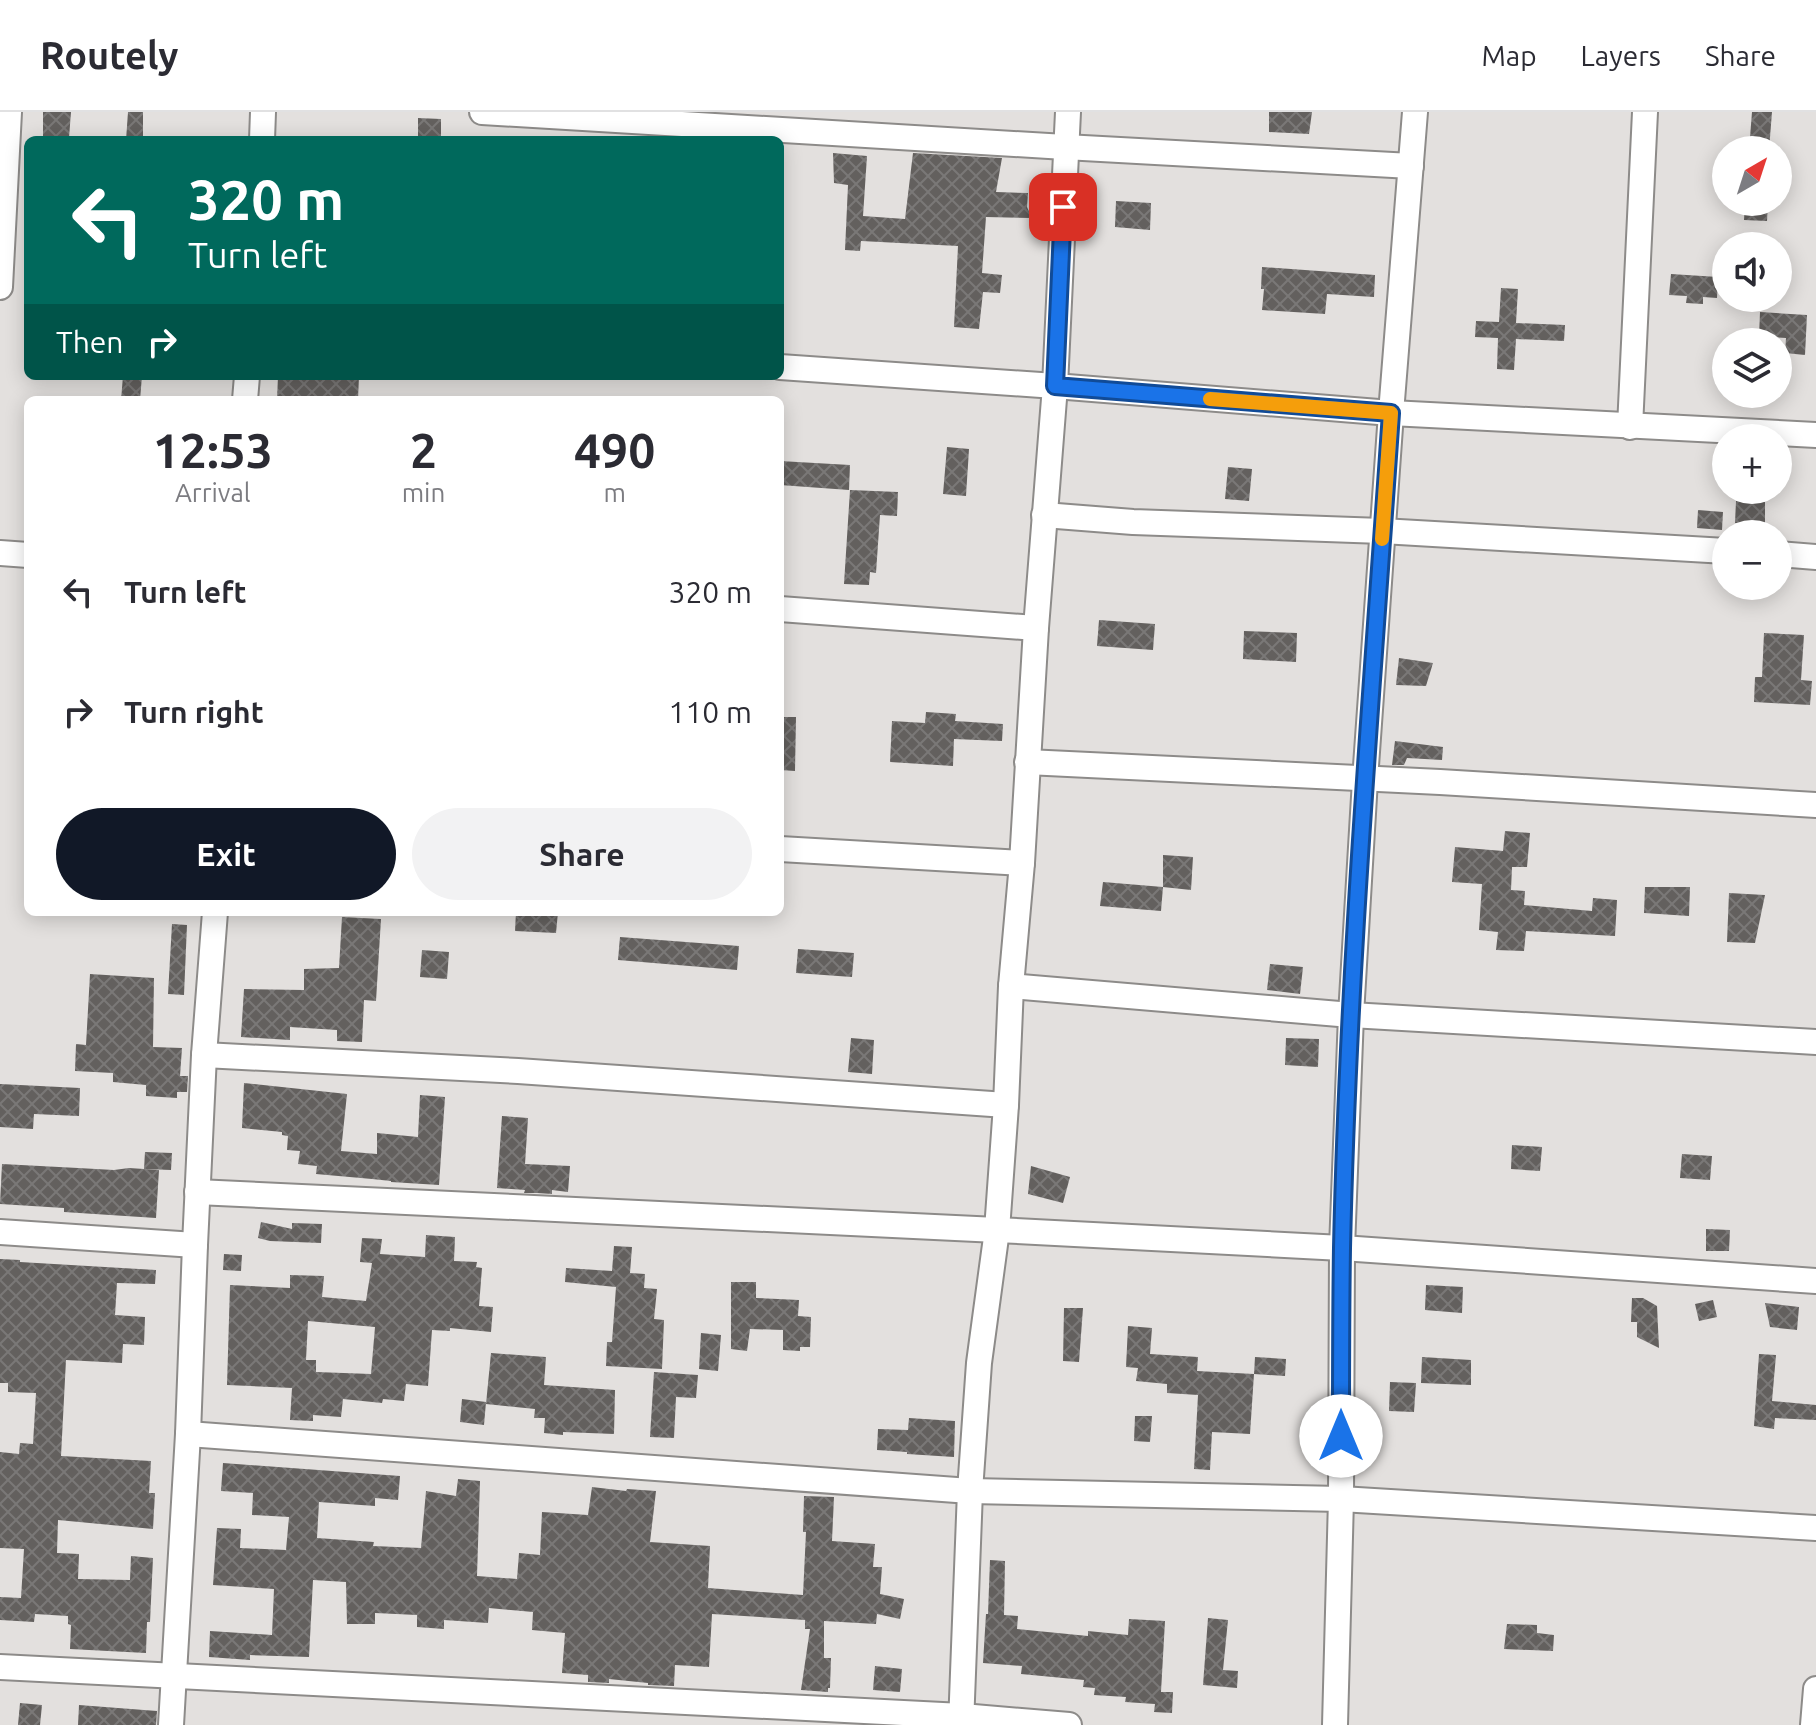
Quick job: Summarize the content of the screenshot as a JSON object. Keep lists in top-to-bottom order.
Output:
{
  "north": "top right",
  "page": {
    "header": "Routely",
    "nav": ["Map", "Layers", "Share"],
    "map_buttons": ["+", "−"],
    "turn": ["320 m", "Turn left"],
    "then": "Then",
    "eta": [
      "12:53",
      "Arrival",
      "2",
      "min",
      "490",
      "m"
    ],
    "list": [
      {
        "name": "Turn left",
        "value": "320 m"
      },
      {
        "name": "Turn right",
        "value": "110 m"
      }
    ],
    "buttons": ["Exit", "Share"]
  }
}
